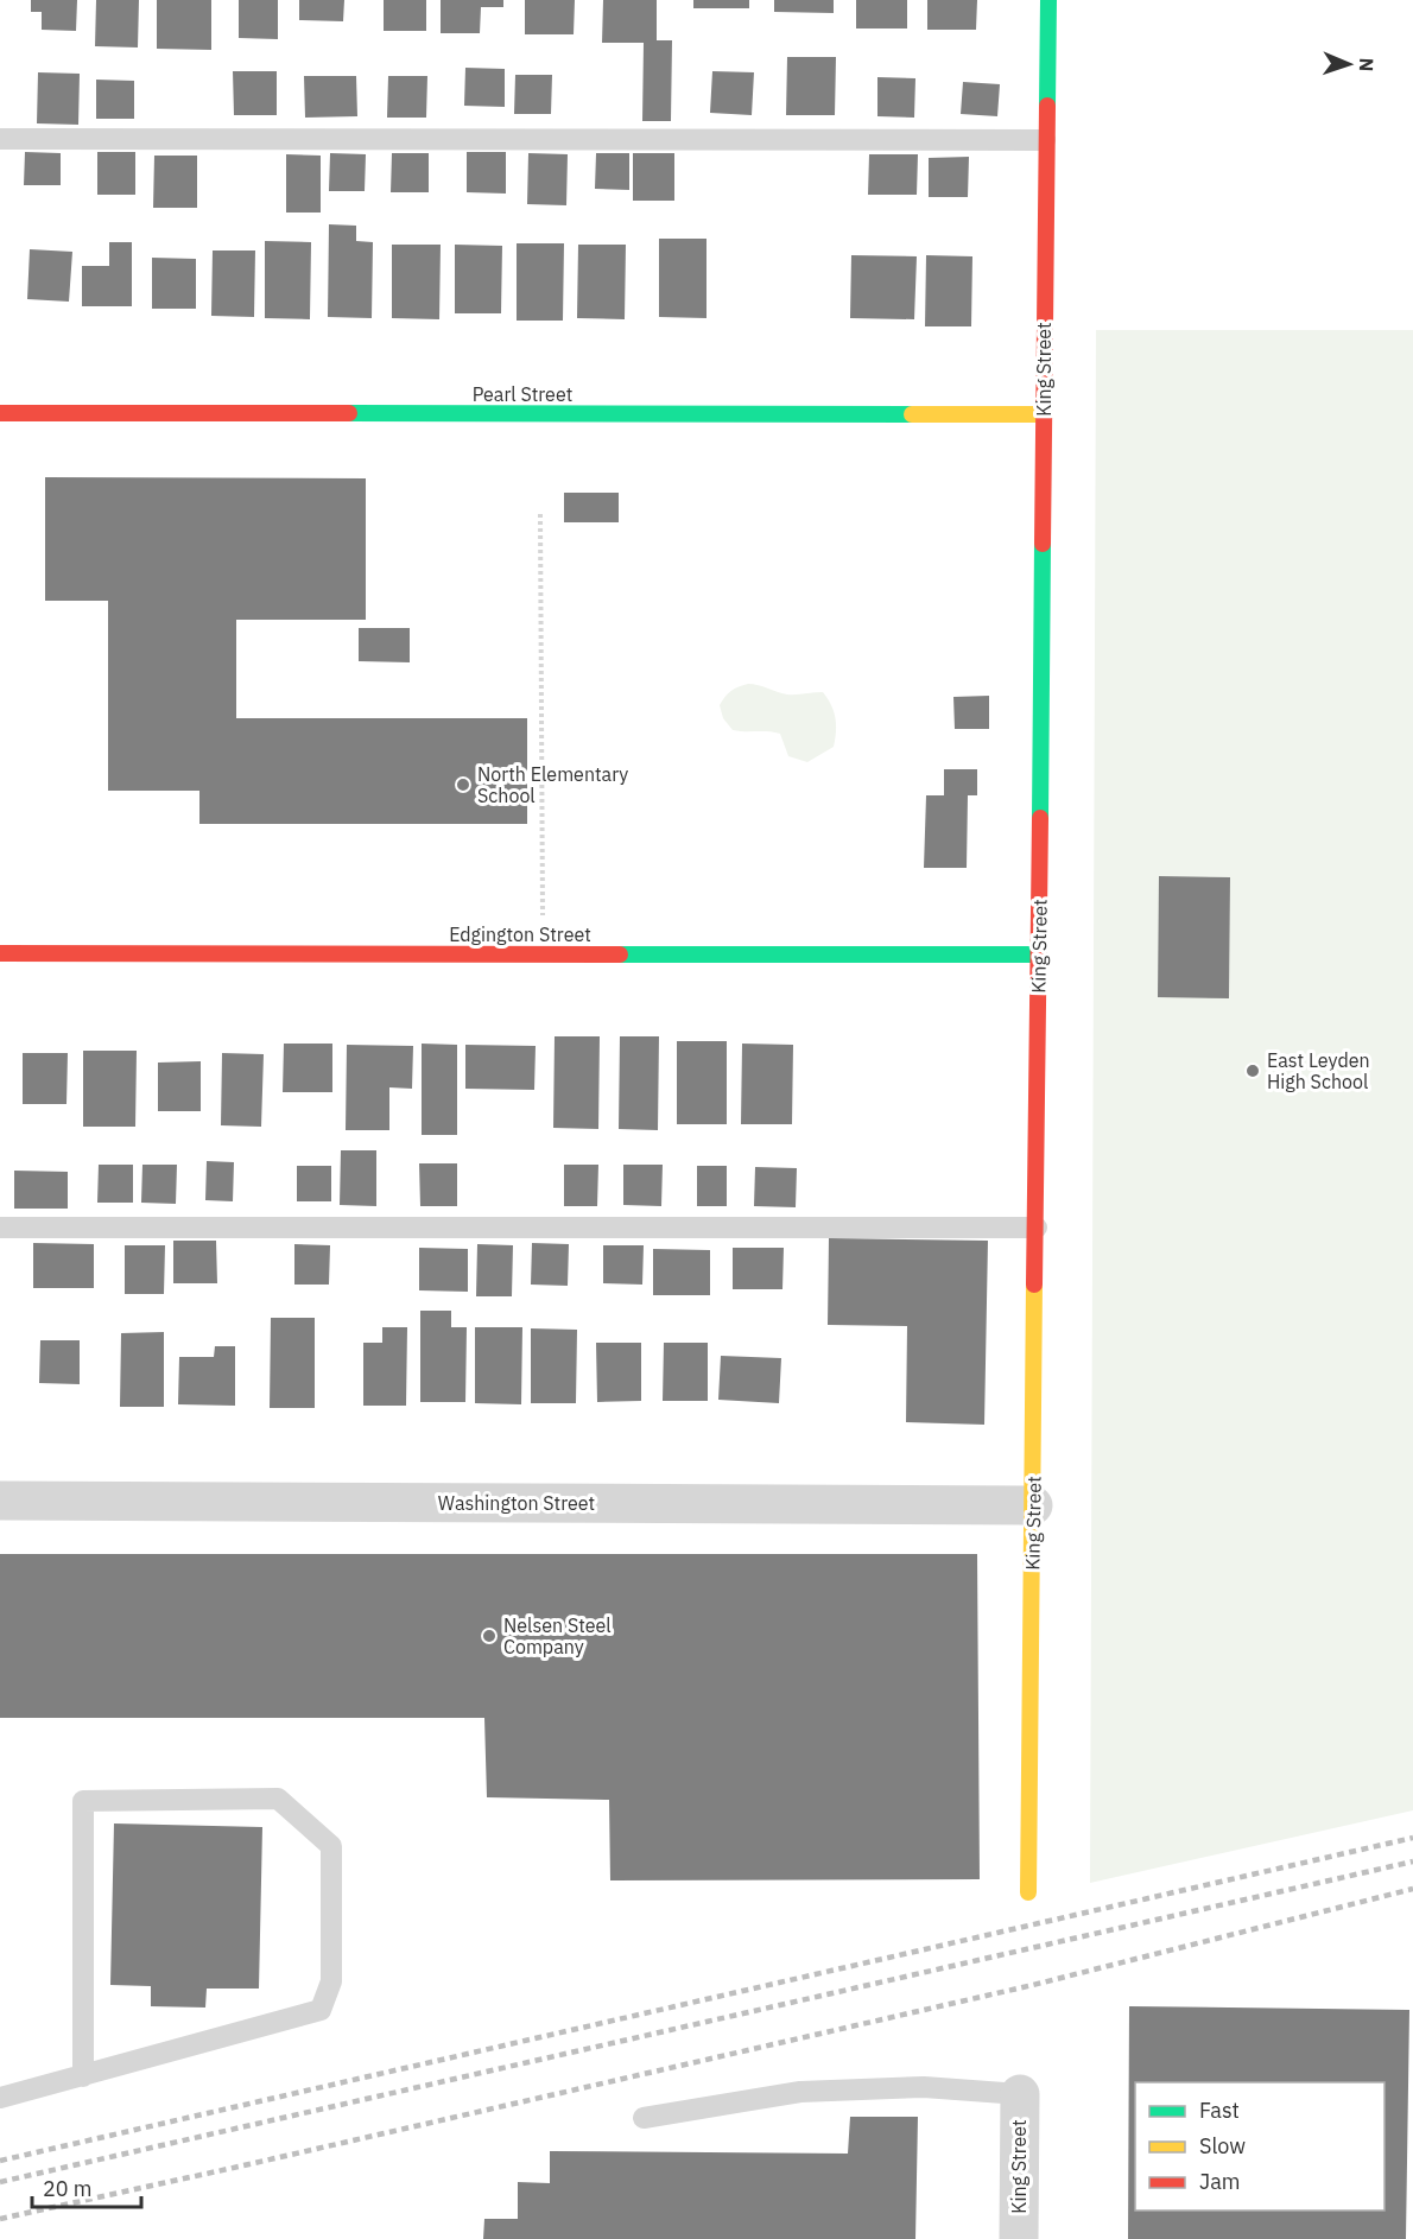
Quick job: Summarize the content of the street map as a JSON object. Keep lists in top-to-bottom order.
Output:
{
  "streets": {
    "street": [
      "King Street",
      "Pearl Street",
      "Edgington Street",
      "Washington Street"
    ]
  },
  "crossings": [
    ["King Street", "Pearl Street"],
    ["King Street", "Edgington Street"],
    ["King Street", "Washington Street"]
  ],
  "places": ["North Elementary School", "East Leyden High School", "Nelsen Steel Company"],
  "legend": ["Fast", "Slow", "Jam"],
  "scale_bar": "20 m",
  "north": "right"
}
